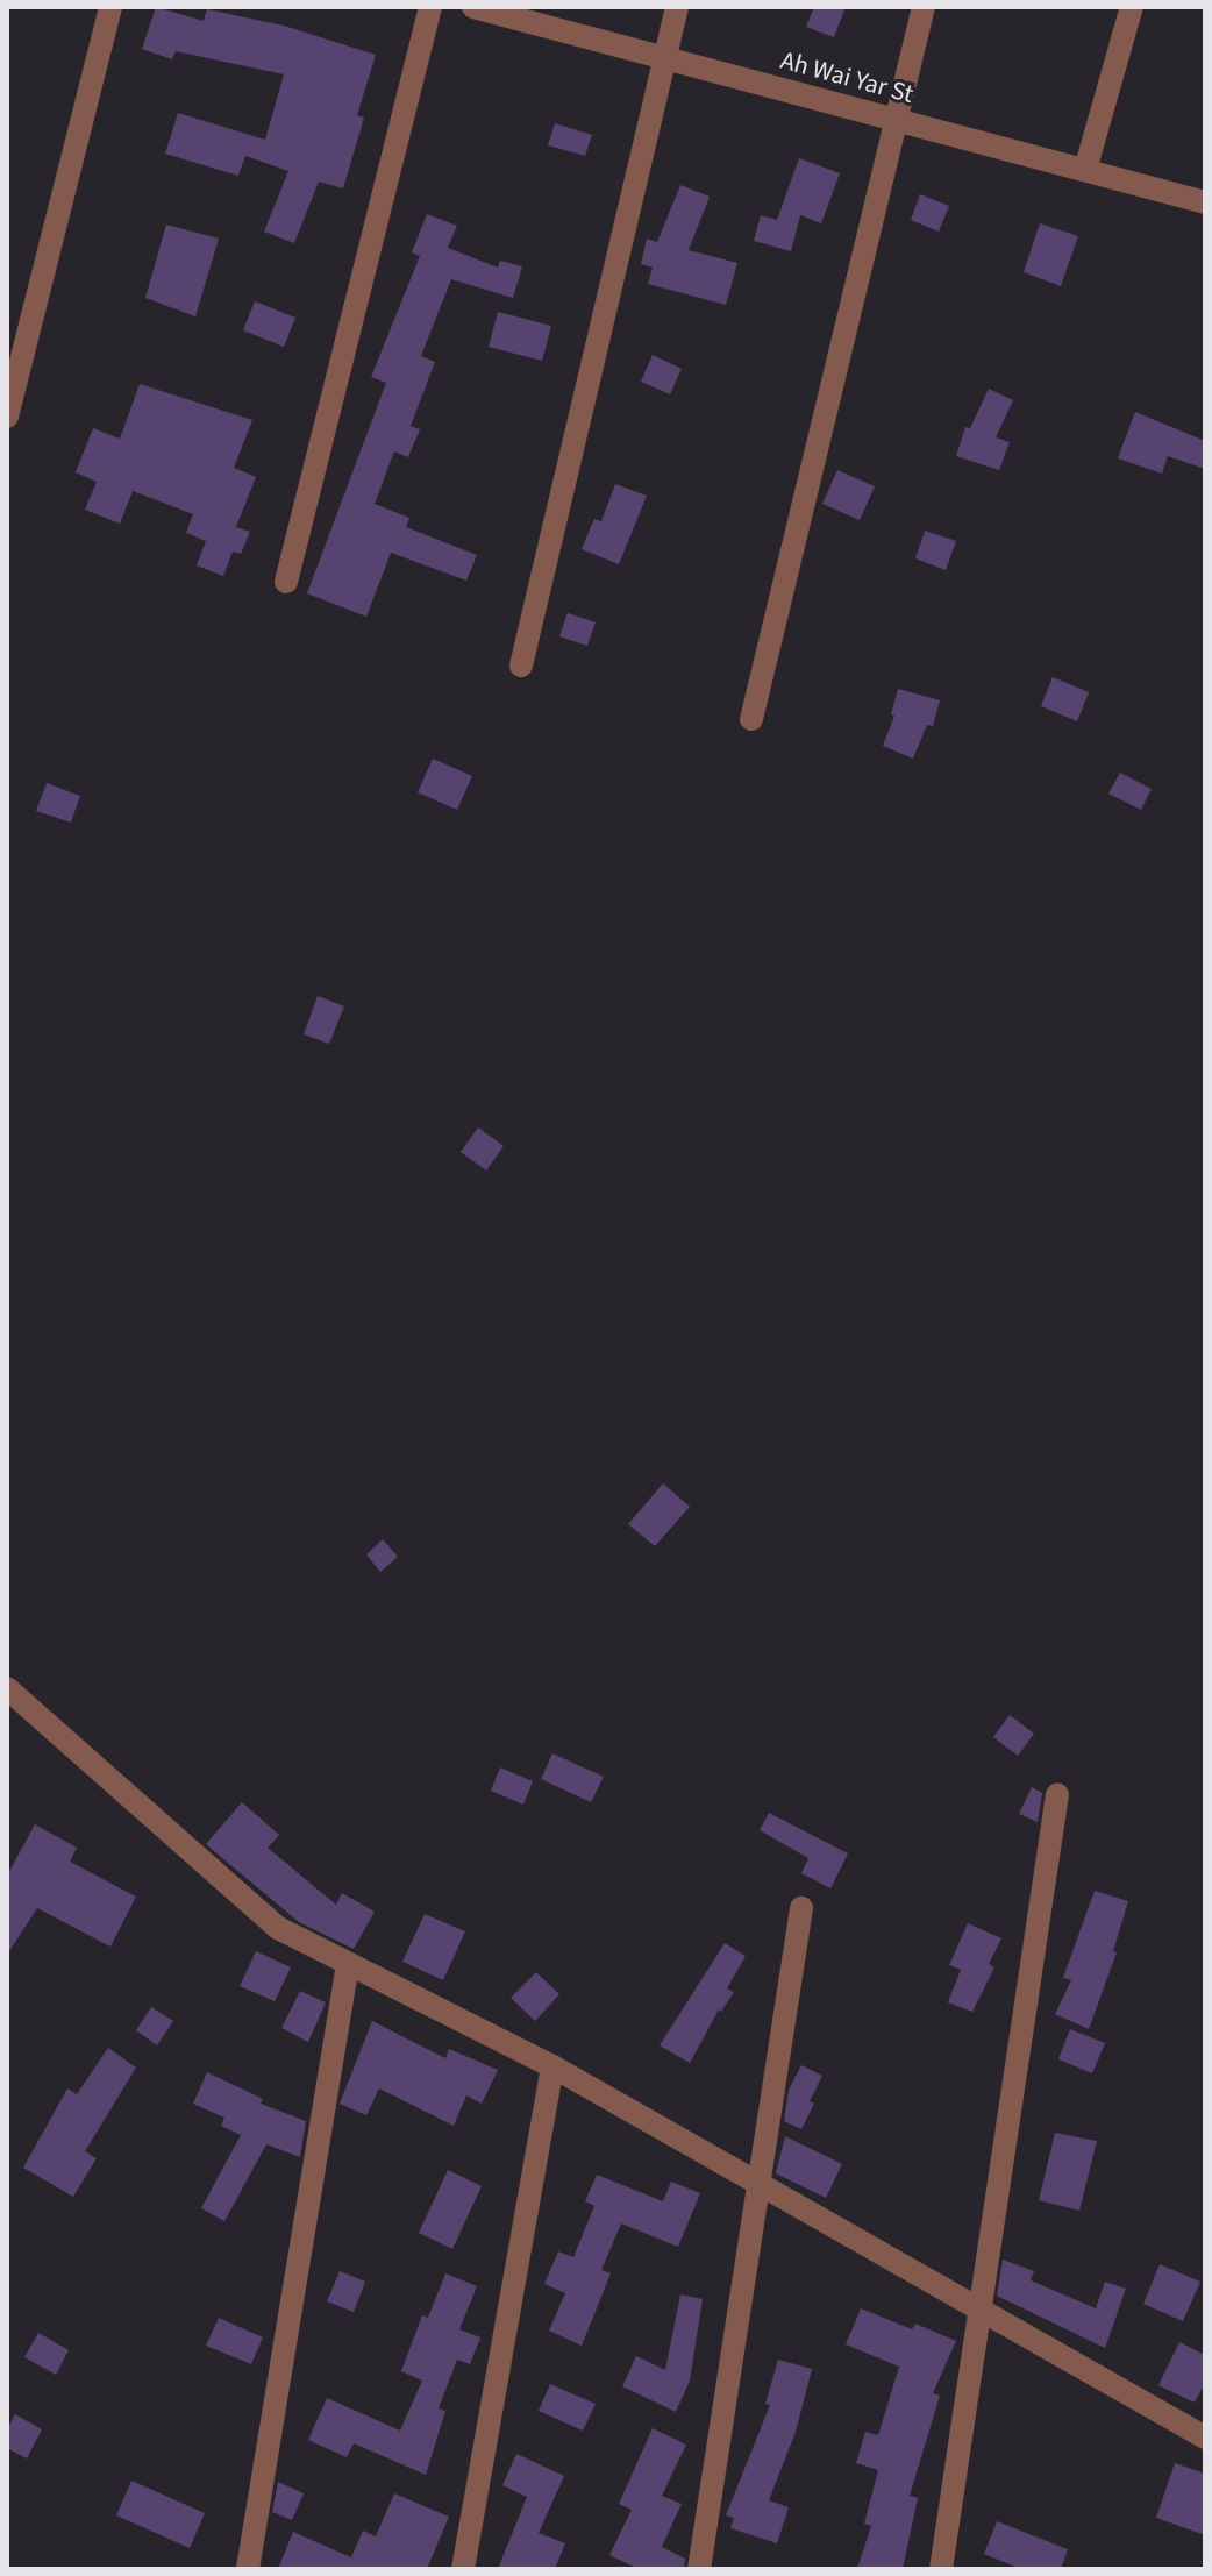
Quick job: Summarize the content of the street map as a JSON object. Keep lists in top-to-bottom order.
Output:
{
  "streets": {
    "street": ["Ah Wai Yar St"]
  }
}
